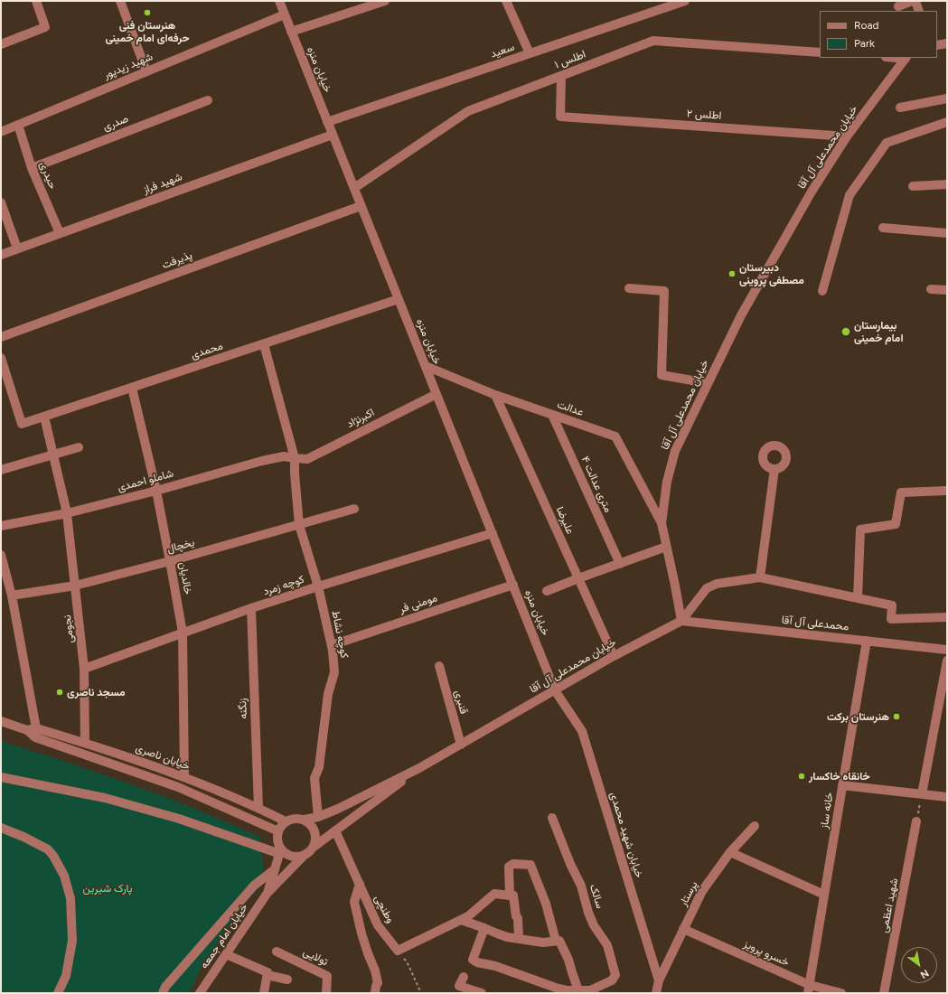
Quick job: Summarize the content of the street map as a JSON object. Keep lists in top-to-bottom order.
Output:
{
  "streets": {
    "street": [
      "سعید",
      "اطلس ۱",
      "شهید زیدپور",
      "خیابان منزه",
      "اطلس ۲",
      "صدری",
      "خیابان محمدعلی آل آقا",
      "حیدری",
      "شهید فراز",
      "پذیرفت",
      "محمدی",
      "عدالت",
      "اکبرنژاد",
      "شاملو احمدی",
      "۴ متری عدالت",
      "علیرضا",
      "یخچال",
      "خالدیان",
      "کوچه زمرد",
      "مومنی فر",
      "محمدعلی آل آقا",
      "نجومی",
      "کوچه نشاط",
      "قنبری",
      "زنگنه",
      "خیابان ناصری",
      "خانه ساز",
      "خیابان شهید محمدی",
      "پرستار",
      "سالک",
      "شهید اعظمی",
      "وطنچی",
      "خیابان امام جمعه",
      "خسرو پرویز",
      "تولایی"
    ]
  },
  "crossings": [
    ["سعید", "خیابان منزه"],
    ["اطلس ۱", "خیابان منزه"],
    ["اطلس ۱", "اطلس ۲"],
    ["شهید زیدپور", "خیابان منزه"],
    ["شهید زیدپور", "حیدری"],
    ["خیابان منزه", "خیابان محمدعلی آل آقا"],
    ["خیابان منزه", "شهید فراز"],
    ["خیابان منزه", "پذیرفت"],
    ["خیابان منزه", "محمدی"],
    ["خیابان منزه", "عدالت"],
    ["خیابان منزه", "اکبرنژاد"],
    ["خیابان منزه", "کوچه زمرد"],
    ["خیابان منزه", "مومنی فر"],
    ["خیابان منزه", "خیابان شهید محمدی"],
    ["اطلس ۲", "خیابان محمدعلی آل آقا"],
    ["صدری", "حیدری"],
    ["خیابان محمدعلی آل آقا", "عدالت"],
    ["خیابان محمدعلی آل آقا", "علیرضا"],
    ["خیابان محمدعلی آل آقا", "محمدعلی آل آقا"],
    ["خیابان محمدعلی آل آقا", "کوچه نشاط"],
    ["خیابان محمدعلی آل آقا", "قنبری"],
    ["خیابان محمدعلی آل آقا", "خیابان ناصری"],
    ["خیابان محمدعلی آل آقا", "خیابان شهید محمدی"],
    ["خیابان محمدعلی آل آقا", "وطنچی"],
    ["خیابان محمدعلی آل آقا", "خیابان امام جمعه"],
    ["حیدری", "شهید فراز"],
    ["محمدی", "خالدیان"],
    ["محمدی", "نجومی"],
    ["محمدی", "کوچه نشاط"],
    ["عدالت", "۴ متری عدالت"],
    ["عدالت", "علیرضا"],
    ["اکبرنژاد", "شاملو احمدی"],
    ["اکبرنژاد", "کوچه نشاط"],
    ["شاملو احمدی", "خالدیان"],
    ["شاملو احمدی", "نجومی"],
    ["شاملو احمدی", "کوچه نشاط"],
    ["یخچال", "خالدیان"],
    ["یخچال", "نجومی"],
    ["یخچال", "کوچه نشاط"],
    ["خالدیان", "کوچه زمرد"],
    ["خالدیان", "خیابان ناصری"],
    ["کوچه زمرد", "نجومی"],
    ["کوچه زمرد", "کوچه نشاط"],
    ["کوچه زمرد", "زنگنه"],
    ["مومنی فر", "کوچه نشاط"],
    ["محمدعلی آل آقا", "خانه ساز"],
    ["نجومی", "خیابان ناصری"],
    ["زنگنه", "خیابان ناصری"],
    ["خیابان ناصری", "خیابان امام جمعه"],
    ["خانه ساز", "خسرو پرویز"],
    ["خیابان شهید محمدی", "پرستار"],
    ["پرستار", "خسرو پرویز"]
  ],
  "parks": ["پارک شیرین"],
  "places": [
    "هنرستان فنی حرفه‌ای امام خمینی",
    "دبیرستان مصطفی پروینی",
    "بیمارستان امام خمینی",
    "مسجد ناصری",
    "هنرستان برکت",
    "خانقاه خاکسار"
  ],
  "legend": ["Road", "Park"],
  "north": "bottom right"
}
